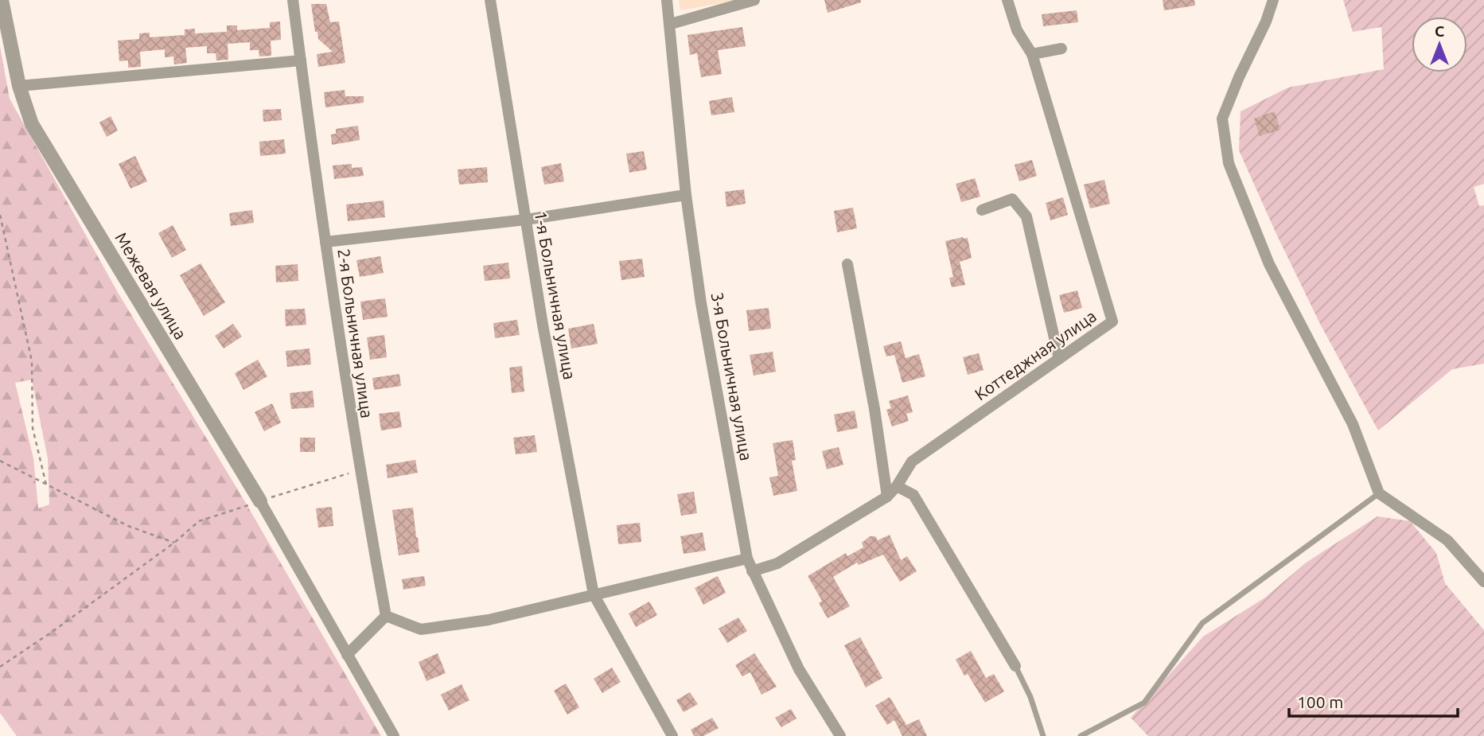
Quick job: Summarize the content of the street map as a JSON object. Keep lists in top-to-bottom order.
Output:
{
  "streets": {
    "street": [
      "Межевая улица",
      "1-я Больничная улица",
      "2-я Больничная улица",
      "Коттеджная улица",
      "3-я Больничная улица"
    ]
  },
  "crossings": [
    ["Коттеджная улица", "3-я Больничная улица"]
  ],
  "scale_bar": "100 m",
  "north": "top"
}
